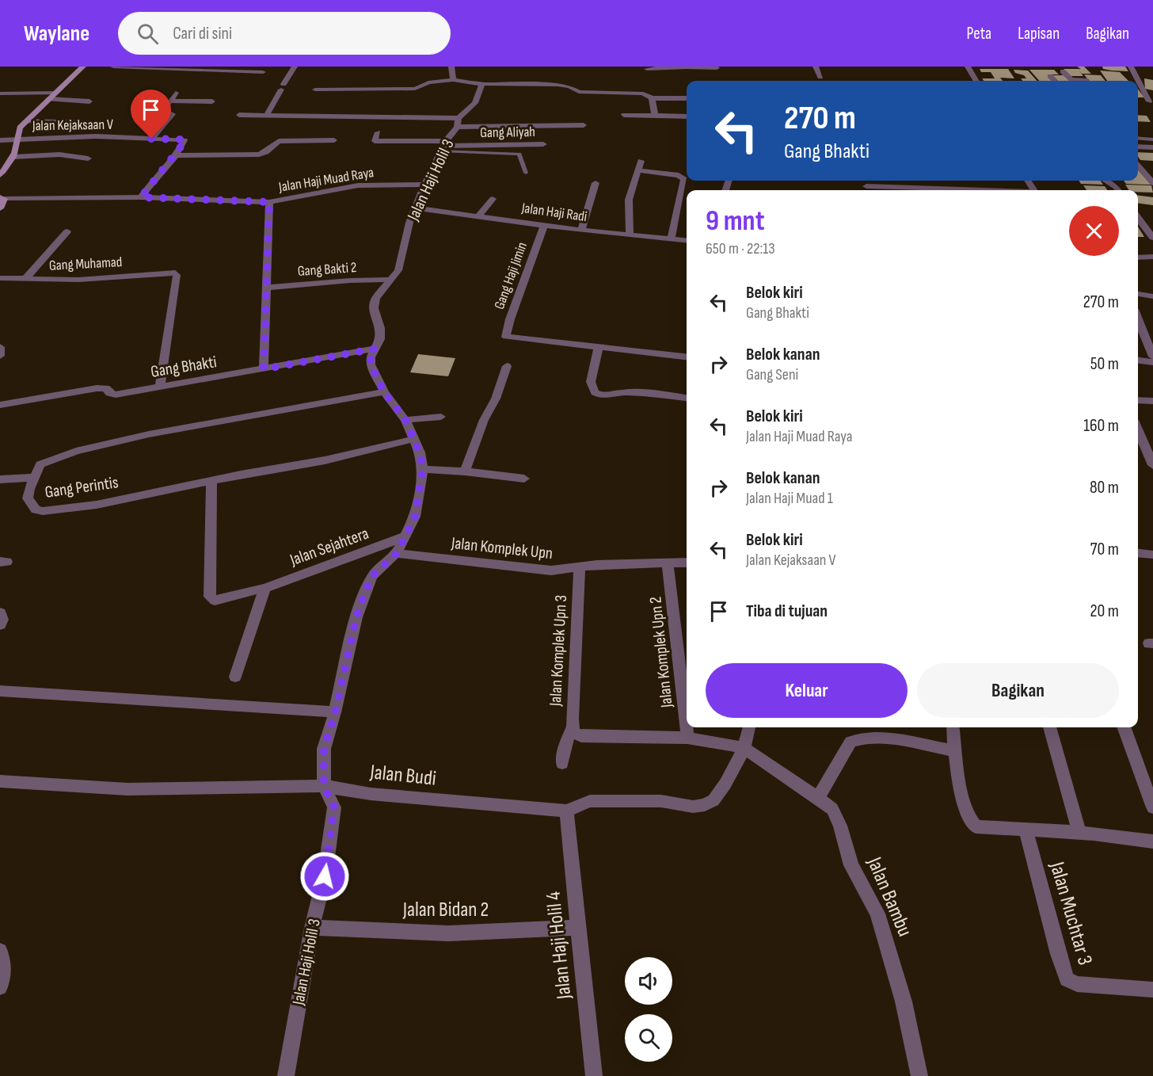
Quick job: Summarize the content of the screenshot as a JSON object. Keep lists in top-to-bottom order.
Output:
{
  "streets": {
    "street": [
      "Jalan Kejaksaan V",
      "Gang Aliyah",
      "Jalan Haji Muad Raya",
      "Jalan Haji Holil 3",
      "Jalan Haji Radi",
      "Gang Muhamad",
      "Gang Bakti 2",
      "Gang Haji Jimin",
      "Gang Bhakti",
      "Gang Perintis",
      "Jalan Sejahtera",
      "Jalan Komplek Upn",
      "Jalan Komplek Upn 3",
      "Jalan Komplek Upn 2",
      "Jalan Budi",
      "Jalan Bambu",
      "Jalan Bidan 2",
      "Jalan Muchtar 3",
      "Jalan Haji Holil 4"
    ]
  },
  "crossings": [
    ["Gang Aliyah", "Jalan Haji Holil 3"],
    ["Jalan Haji Muad Raya", "Jalan Haji Holil 3"],
    ["Jalan Haji Holil 3", "Jalan Haji Radi"],
    ["Jalan Haji Holil 3", "Gang Bakti 2"],
    ["Jalan Haji Holil 3", "Gang Bhakti"],
    ["Jalan Haji Holil 3", "Gang Perintis"],
    ["Jalan Haji Holil 3", "Jalan Sejahtera"],
    ["Jalan Haji Holil 3", "Jalan Komplek Upn"],
    ["Jalan Haji Holil 3", "Jalan Budi"],
    ["Jalan Haji Holil 3", "Jalan Bidan 2"],
    ["Jalan Haji Radi", "Gang Haji Jimin"],
    ["Gang Muhamad", "Gang Bhakti"],
    ["Gang Perintis", "Jalan Sejahtera"],
    ["Jalan Komplek Upn", "Jalan Komplek Upn 3"],
    ["Jalan Komplek Upn", "Jalan Komplek Upn 2"],
    ["Jalan Budi", "Jalan Bambu"],
    ["Jalan Budi", "Jalan Haji Holil 4"],
    ["Jalan Bidan 2", "Jalan Haji Holil 4"]
  ],
  "page": {
    "header": "Waylane",
    "search": "Cari di sini",
    "nav": ["Peta", "Lapisan", "Bagikan"],
    "turn": ["270 m", "Gang Bhakti"],
    "heading": ["9 mnt", "650 m · 22:13"],
    "list": [
      {
        "name": "Belok kiri",
        "note": "Gang Bhakti",
        "value": "270 m"
      },
      {
        "name": "Belok kanan",
        "note": "Gang Seni",
        "value": "50 m"
      },
      {
        "name": "Belok kiri",
        "note": "Jalan Haji Muad Raya",
        "value": "160 m"
      },
      {
        "name": "Belok kanan",
        "note": "Jalan Haji Muad 1",
        "value": "80 m"
      },
      {
        "name": "Belok kiri",
        "note": "Jalan Kejaksaan V",
        "value": "70 m"
      },
      {
        "name": "Tiba di tujuan",
        "value": "20 m"
      }
    ],
    "buttons": ["Keluar", "Bagikan"]
  }
}
